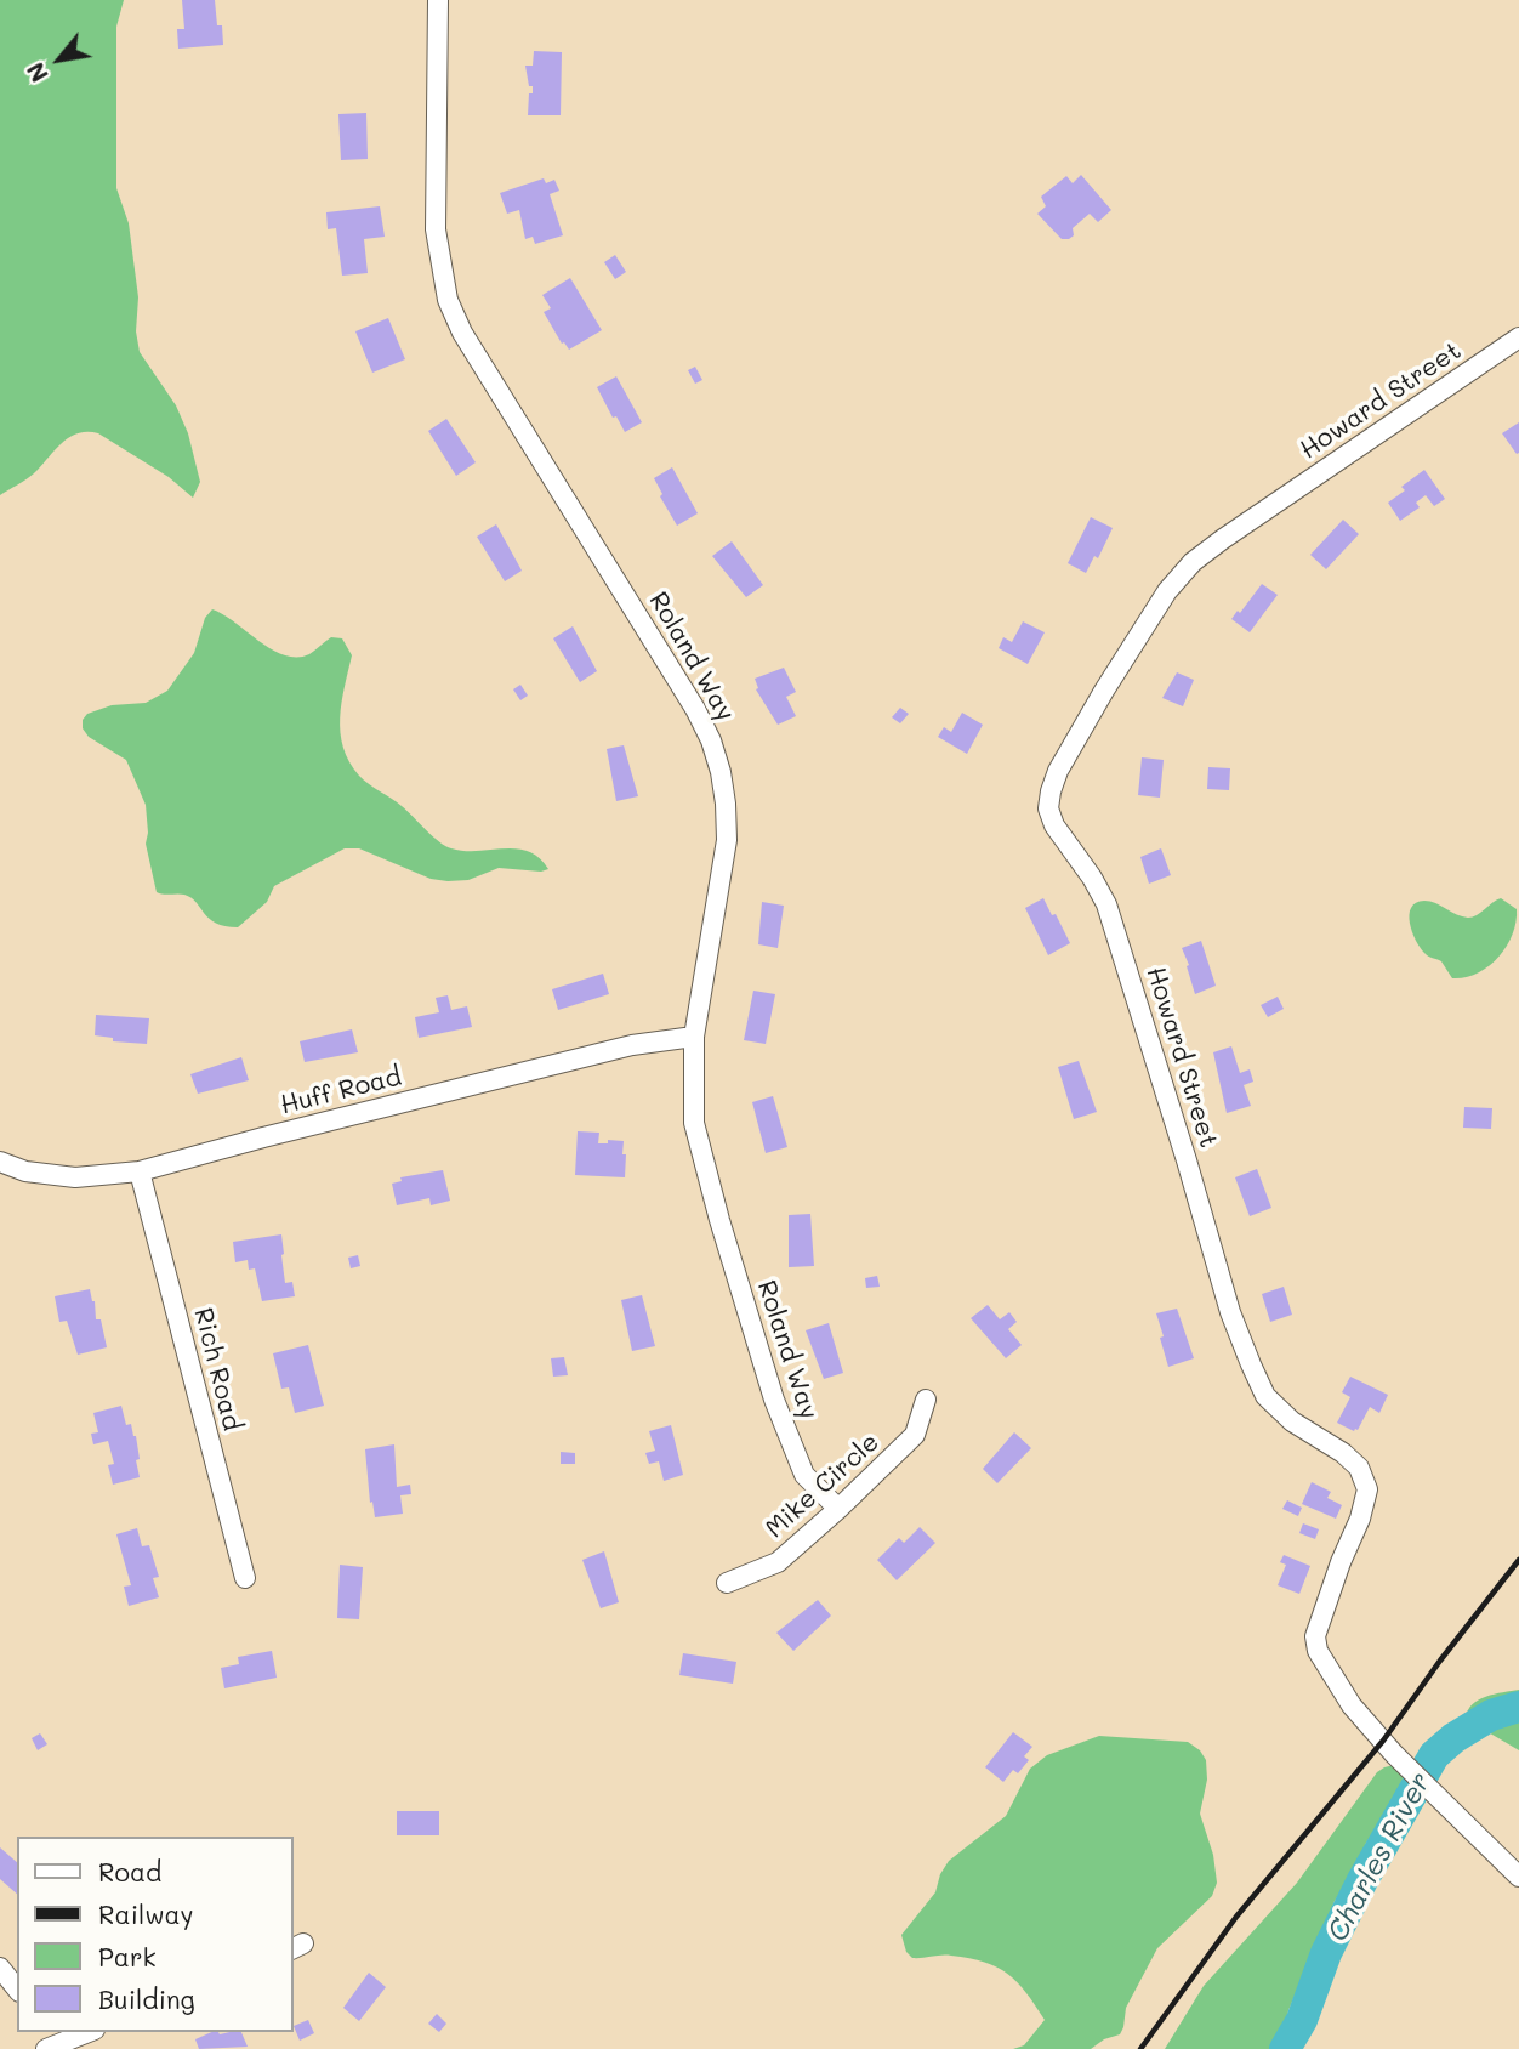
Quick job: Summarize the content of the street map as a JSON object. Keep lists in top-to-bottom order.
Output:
{
  "streets": {
    "street": [
      "Howard Street",
      "Roland Way",
      "Huff Road",
      "Rich Road",
      "Mike Circle"
    ]
  },
  "crossings": [
    ["Roland Way", "Huff Road"],
    ["Roland Way", "Mike Circle"],
    ["Huff Road", "Rich Road"]
  ],
  "water": ["Charles River"],
  "legend": [
    "Road",
    "Railway",
    "Park",
    "Building"
  ],
  "north": "bottom left"
}
